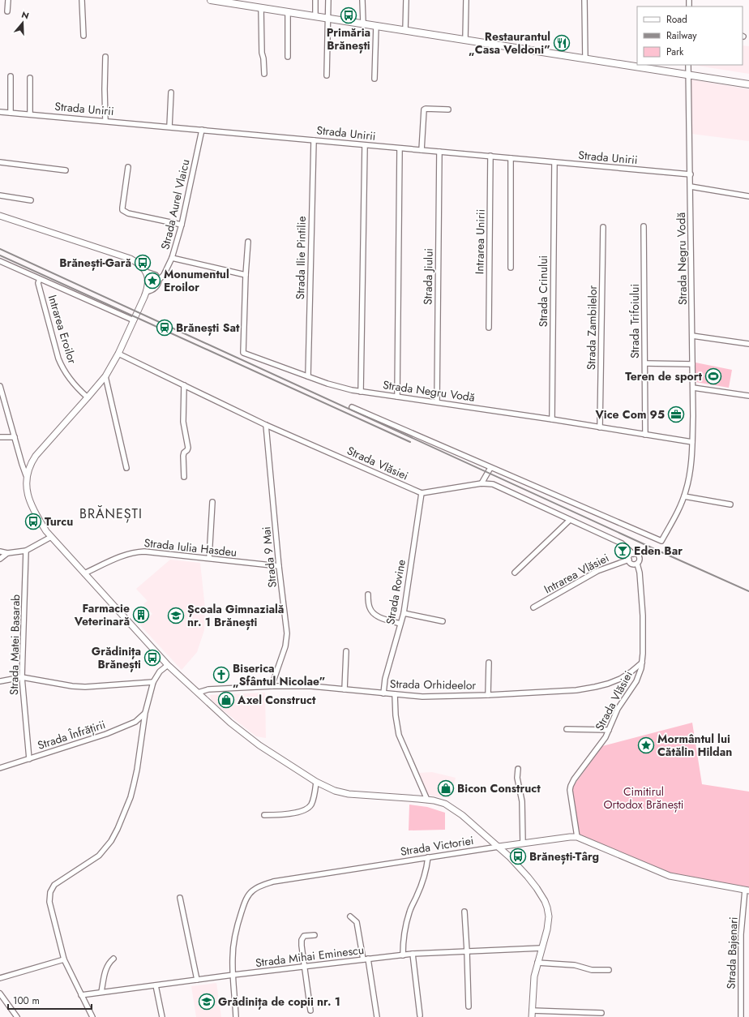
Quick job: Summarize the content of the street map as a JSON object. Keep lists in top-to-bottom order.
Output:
{
  "streets": {
    "main road": ["Strada Victoriei"],
    "street": [
      "Strada Unirii",
      "Strada Aurel Vlaicu",
      "Intrarea Unirii",
      "Strada Ilie Pintilie",
      "Strada Negru Vodă",
      "Strada Jiului",
      "Strada Crinului",
      "Strada Trifoiului",
      "Strada Zambilelor",
      "Intrarea Eroilor",
      "Strada Vlăsiei",
      "Strada Iulia Hasdeu",
      "Strada 9 Mai",
      "Intrarea Vlăsiei",
      "Strada Rovine",
      "Strada Matei Basarab",
      "Strada Orhideelor",
      "Strada Înfrățirii",
      "Strada Bajenari",
      "Strada Mihai Eminescu"
    ]
  },
  "crossings": [
    ["Strada Unirii", "Strada Aurel Vlaicu"],
    ["Strada Unirii", "Intrarea Unirii"],
    ["Strada Unirii", "Strada Ilie Pintilie"],
    ["Strada Unirii", "Strada Negru Vodă"],
    ["Strada Unirii", "Strada Jiului"],
    ["Strada Unirii", "Strada Crinului"],
    ["Strada Ilie Pintilie", "Strada Negru Vodă"],
    ["Strada Negru Vodă", "Strada Jiului"],
    ["Strada Negru Vodă", "Strada Crinului"],
    ["Strada Negru Vodă", "Strada Trifoiului"],
    ["Strada Negru Vodă", "Strada Zambilelor"],
    ["Strada Vlăsiei", "Strada 9 Mai"],
    ["Strada Vlăsiei", "Intrarea Vlăsiei"],
    ["Strada Vlăsiei", "Strada Rovine"],
    ["Strada Vlăsiei", "Strada Orhideelor"],
    ["Strada Vlăsiei", "Strada Victoriei"],
    ["Strada Iulia Hasdeu", "Strada 9 Mai"],
    ["Strada 9 Mai", "Strada Orhideelor"],
    ["Strada Rovine", "Strada Orhideelor"],
    ["Strada Matei Basarab", "Strada Înfrățirii"],
    ["Strada Victoriei", "Strada Bajenari"],
    ["Strada Victoriei", "Strada Mihai Eminescu"]
  ],
  "districts": ["BRĂNEȘTI"],
  "parks": ["Cimitirul Ortodox Brănești"],
  "places": {
    "bus stop": [
      "Primăria Brănești",
      "Brănești-Gară",
      "Turcu",
      "Grădinița Brănești",
      "Brănești-Târg"
    ],
    "restaurant": ["Restaurantul „Casa Veldoni”"],
    "place": ["Monumentul Eroilor", "Mormântul lui Cătălin Hildan"],
    "station": ["Brănești Sat"],
    "sports": ["Teren de sport"],
    "office": ["Vice Com 95"],
    "bar": ["Eden Bar"],
    "building": ["Farmacie Veterinară"],
    "school or university": ["Școala Gimnazială nr. 1 Brănești", "Grădinița de copii nr. 1"],
    "church": ["Biserica „Sfântul Nicolae”"],
    "shop": ["Axel Construct", "Bicon Construct"]
  },
  "legend": ["Road", "Railway", "Park"],
  "scale_bar": "100 m",
  "north": "top"
}
